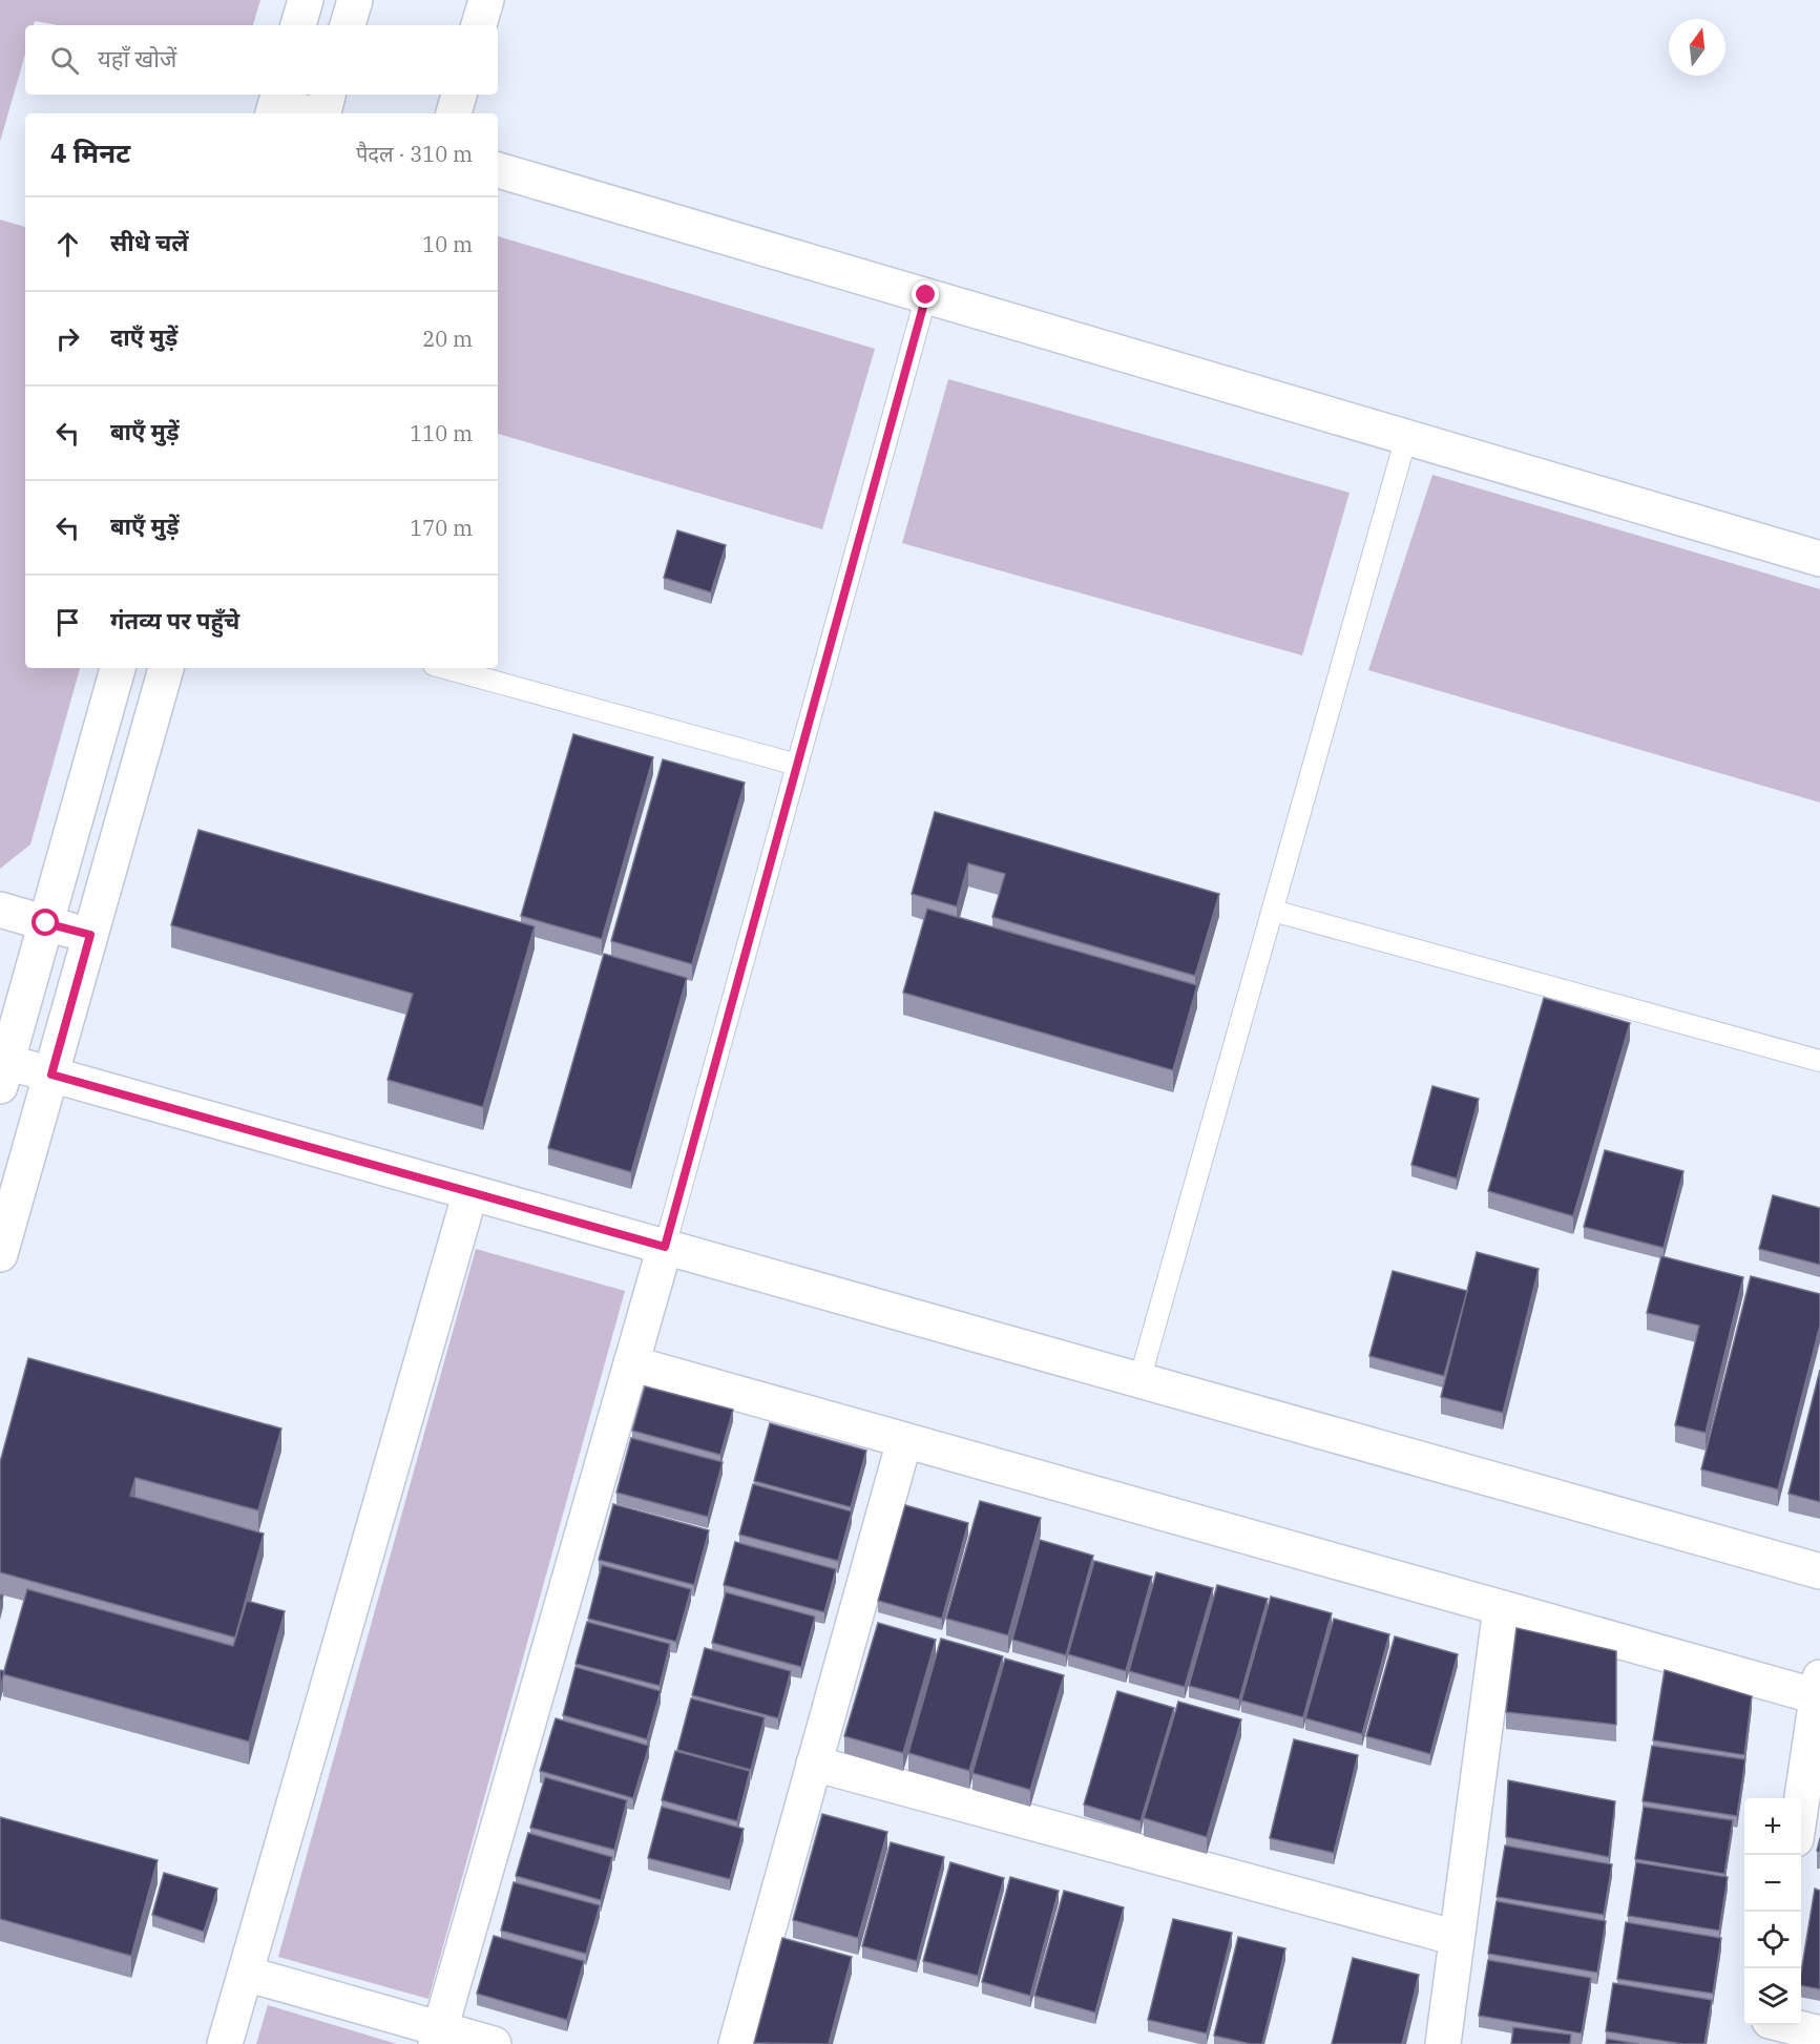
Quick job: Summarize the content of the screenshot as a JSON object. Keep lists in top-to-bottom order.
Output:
{
  "north": "top",
  "page": {
    "search": "यहाँ खोजें",
    "heading": ["4 मिनट", "पैदल · 310 m"],
    "list": [
      ["सीधे चलें", "10 m"],
      ["दाएँ मुड़ें", "20 m"],
      ["बाएँ मुड़ें", "110 m"],
      ["बाएँ मुड़ें", "170 m"],
      "गंतव्य पर पहुँचे"
    ],
    "map_buttons": ["+", "−"]
  }
}
